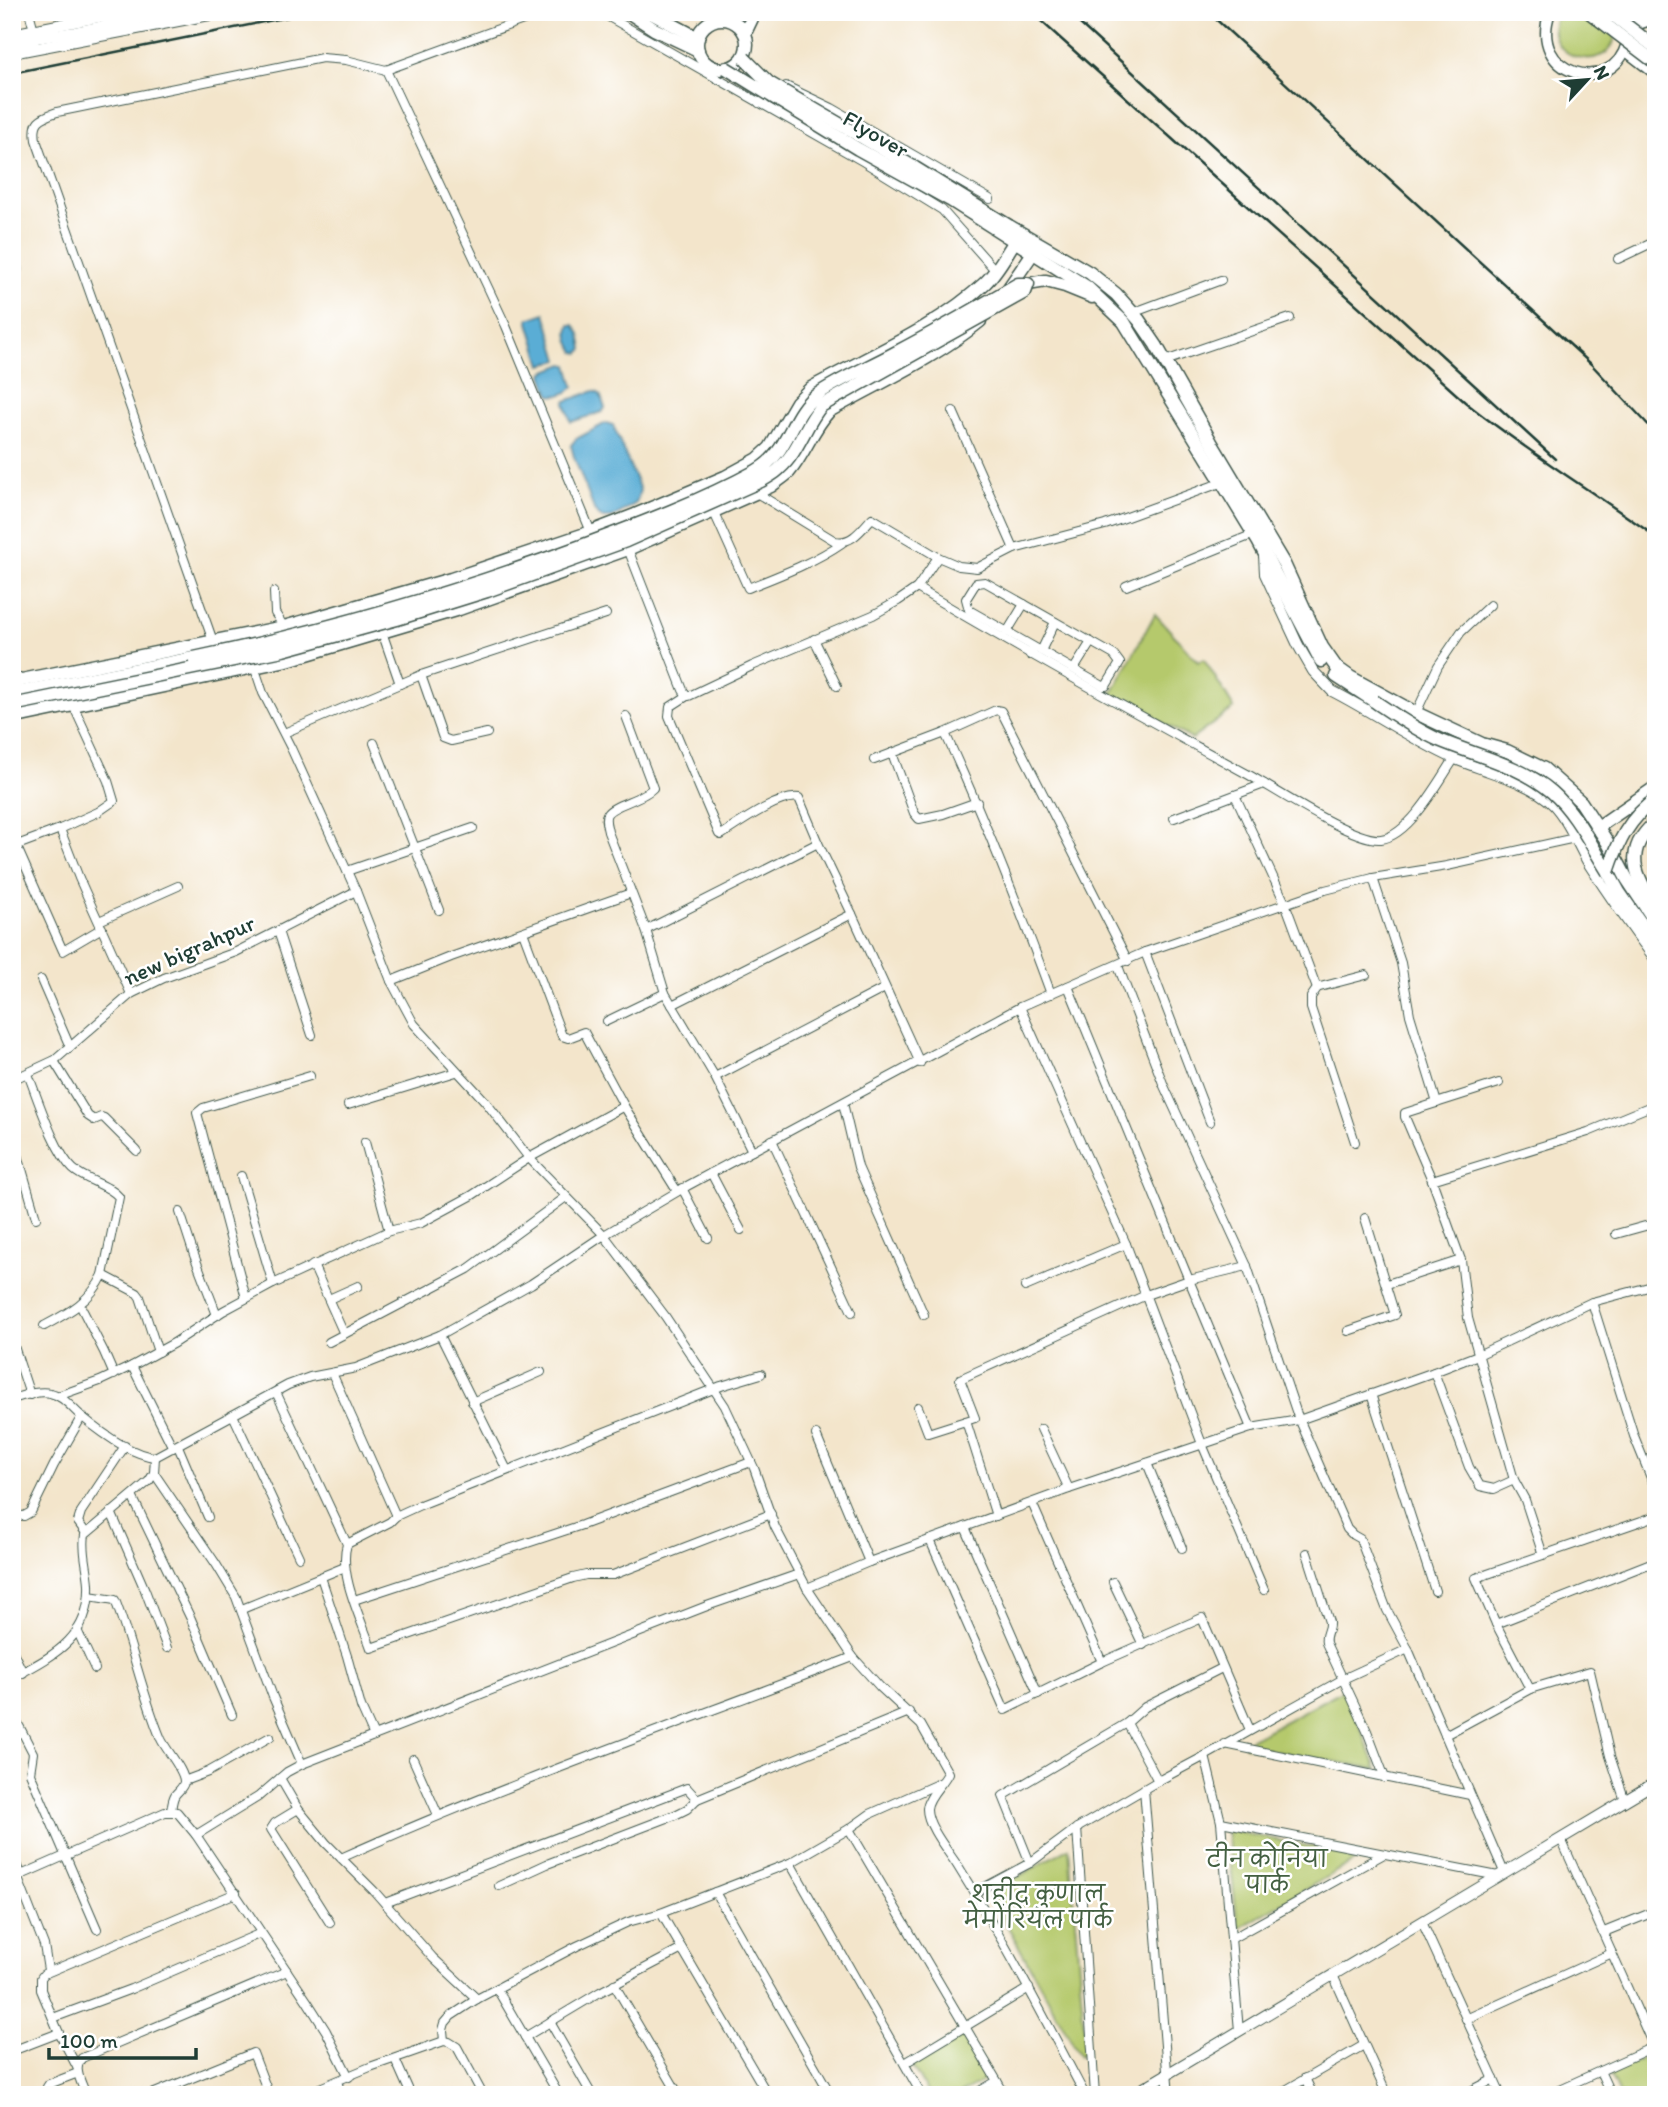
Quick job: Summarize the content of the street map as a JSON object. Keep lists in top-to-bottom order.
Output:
{
  "streets": {
    "main road": ["Flyover"],
    "street": ["new bigrahpur"]
  },
  "parks": ["टीन कोनिया पार्क", "शहीद कुणाल मेमोरियल पार्क"],
  "scale_bar": "100 m",
  "north": "top right"
}
